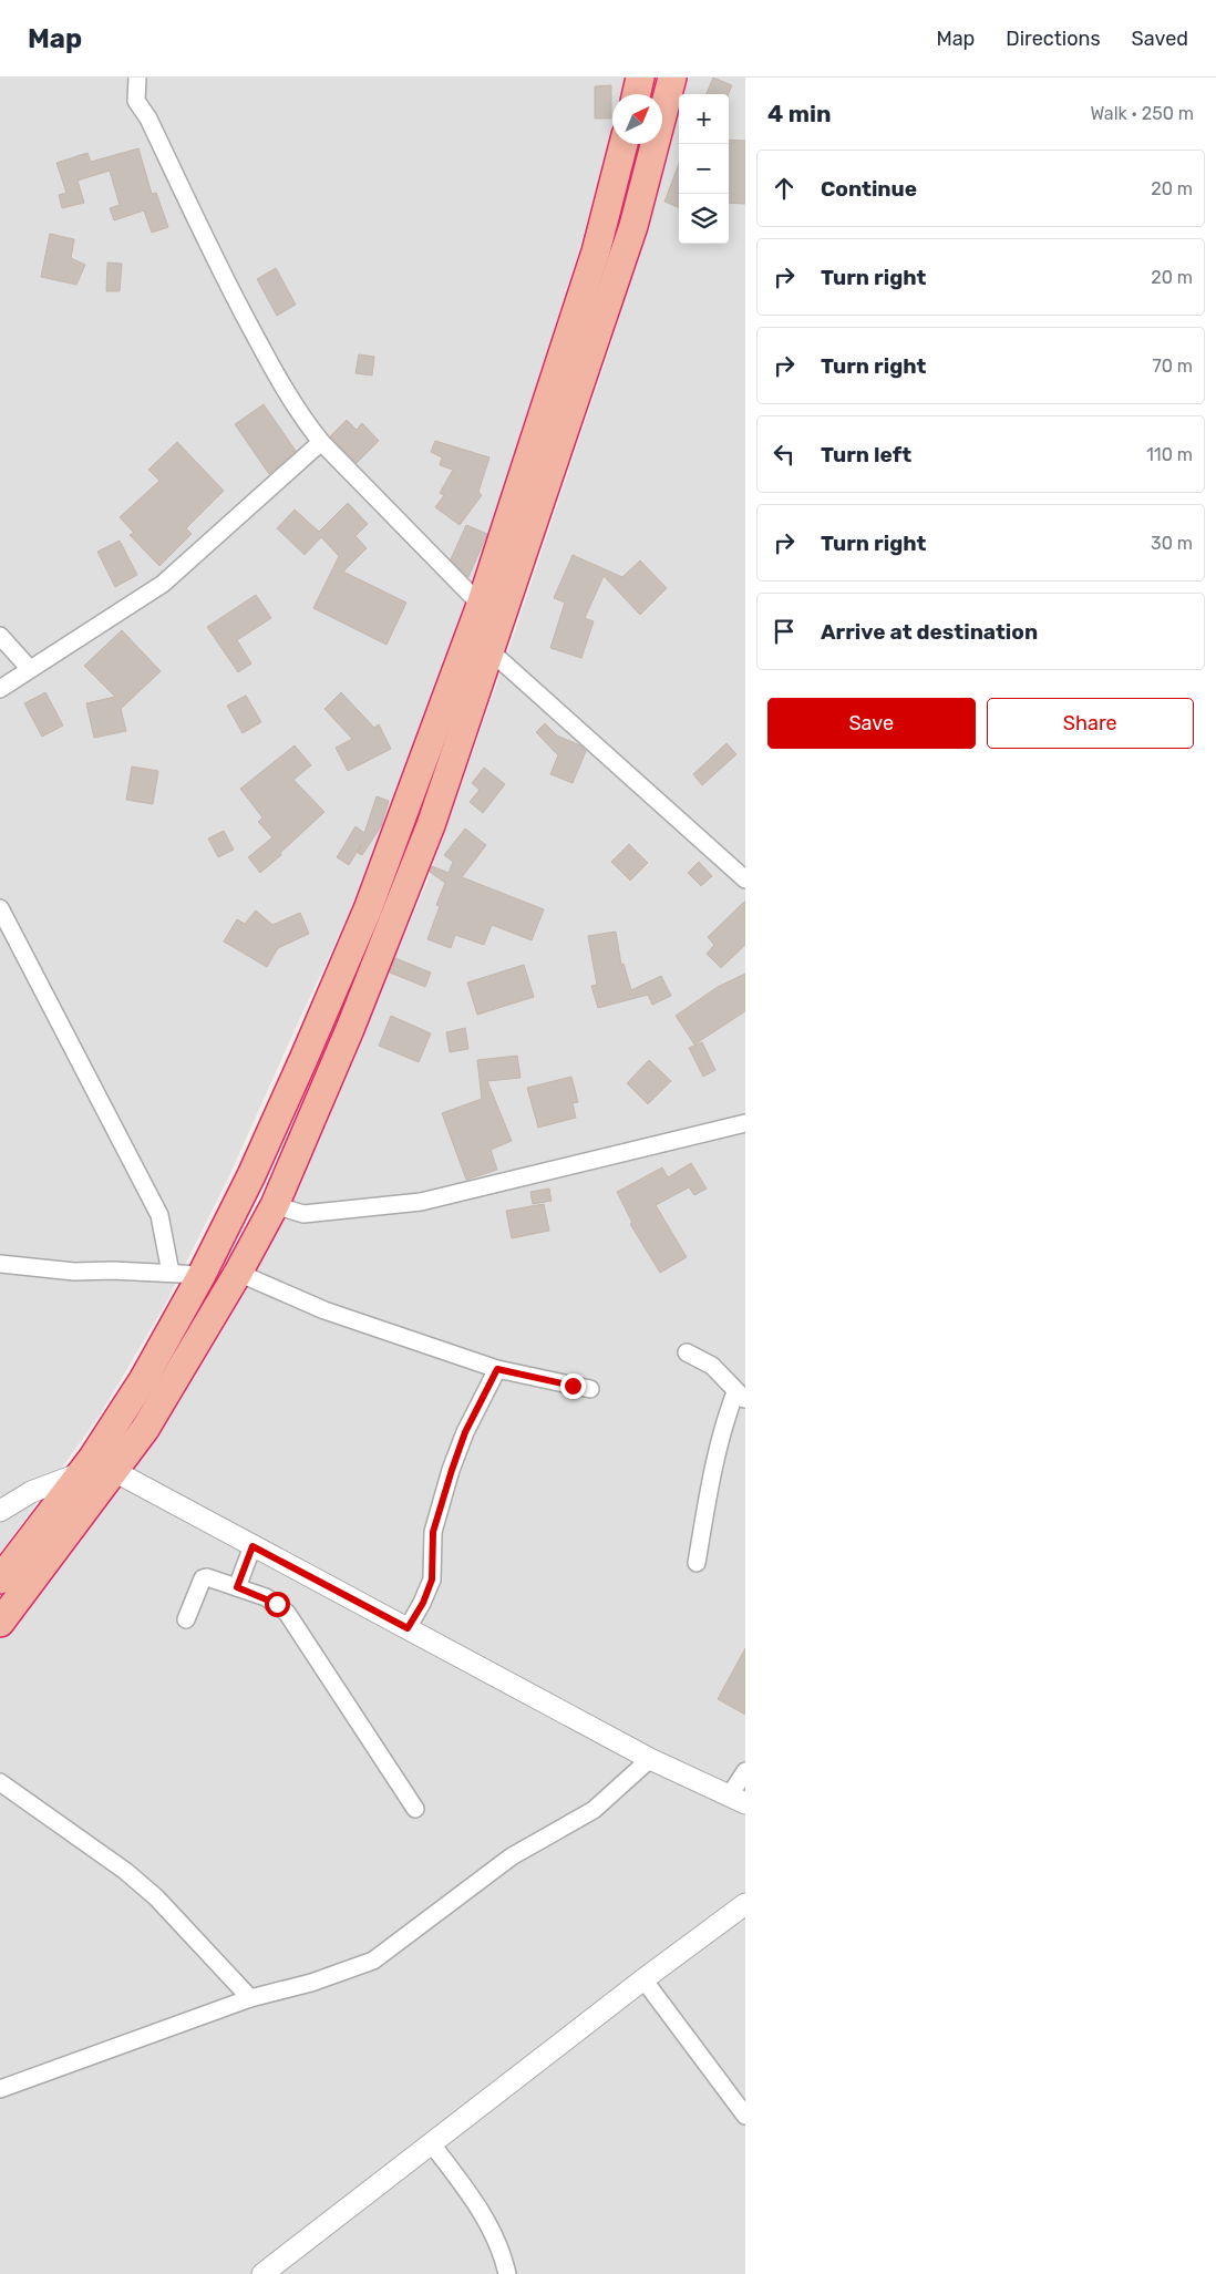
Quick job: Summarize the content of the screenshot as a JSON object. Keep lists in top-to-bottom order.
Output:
{
  "north": "top right",
  "page": {
    "header": "Map",
    "nav": ["Map", "Directions", "Saved"],
    "heading": ["4 min", "Walk · 250 m"],
    "map_buttons": ["+", "−"],
    "list": [
      ["Continue", "20 m"],
      ["Turn right", "20 m"],
      ["Turn right", "70 m"],
      ["Turn left", "110 m"],
      ["Turn right", "30 m"],
      "Arrive at destination"
    ],
    "buttons": ["Save", "Share"]
  }
}
